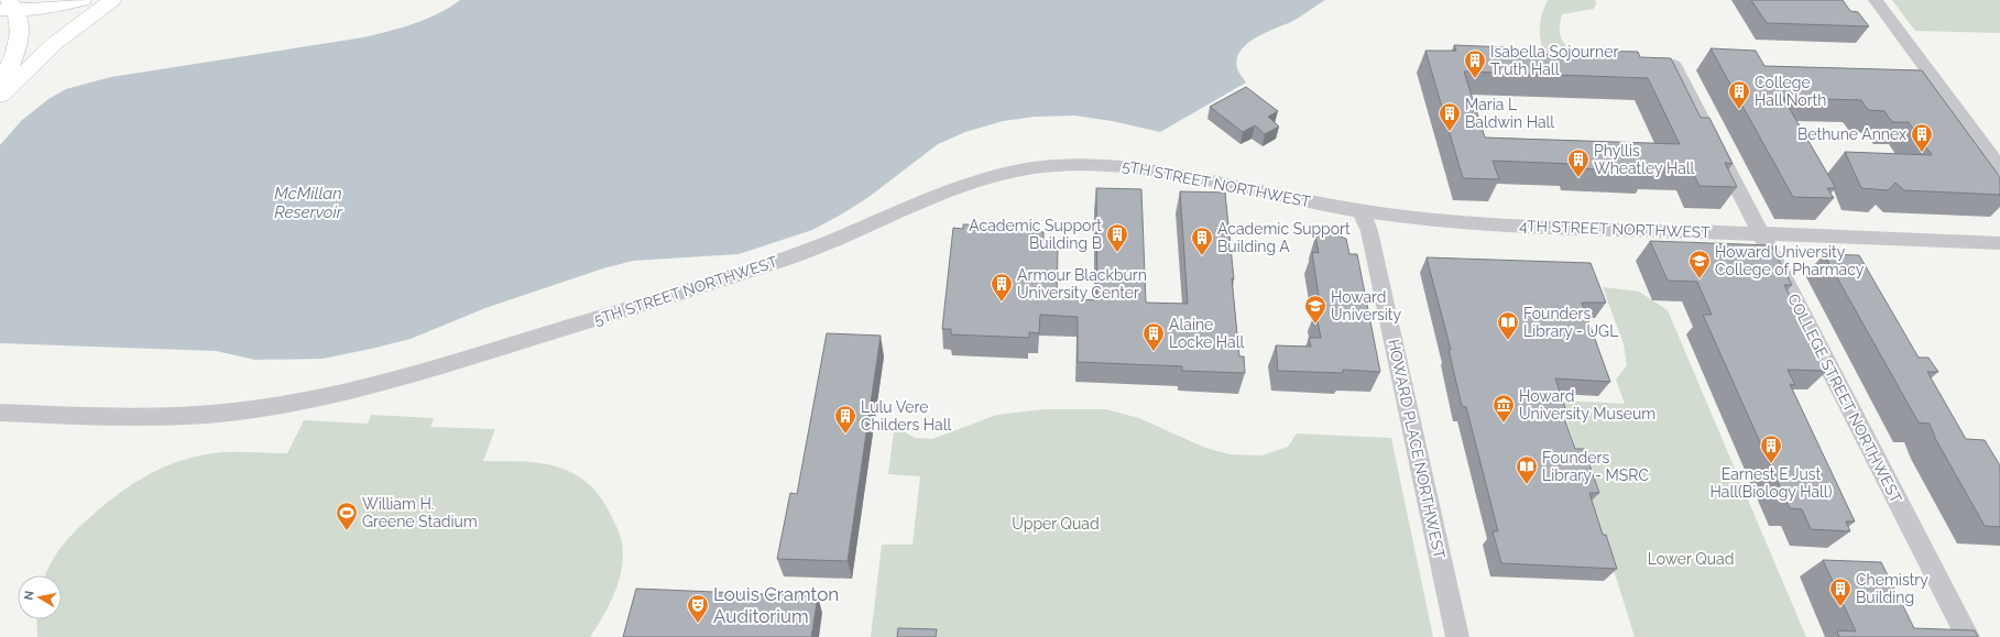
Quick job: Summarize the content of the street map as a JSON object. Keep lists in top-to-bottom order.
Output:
{
  "streets": {
    "street": [
      "5TH STREET NORTHWEST",
      "4TH STREET NORTHWEST",
      "COLLEGE STREET NORTHWEST",
      "HOWARD PLACE NORTHWEST"
    ]
  },
  "crossings": [
    ["5TH STREET NORTHWEST", "4TH STREET NORTHWEST"],
    ["5TH STREET NORTHWEST", "HOWARD PLACE NORTHWEST"],
    ["4TH STREET NORTHWEST", "COLLEGE STREET NORTHWEST"],
    ["4TH STREET NORTHWEST", "HOWARD PLACE NORTHWEST"]
  ],
  "water": ["McMillan Reservoir"],
  "parks": ["Upper Quad", "Lower Quad"],
  "places": {
    "building": [
      "Isabella Sojourner Truth Hall",
      "College Hall North",
      "Maria L Baldwin Hall",
      "Bethune Annex",
      "Phyllis Wheatley Hall",
      "Academic Support Building B",
      "Academic Support Building A",
      "Armour Blackburn University Center",
      "Alaine Locke Hall",
      "Lulu Vere Childers Hall",
      "Earnest E Just Hall(Biology Hall)",
      "Chemistry Building"
    ],
    "school or university": ["Howard University College of Pharmacy", "Howard University"],
    "library": ["Founders Library - UGL", "Founders Library - MSRC"],
    "museum": ["Howard University Museum"],
    "sports": ["William H. Greene Stadium"],
    "theatre": ["Louis Cramton Auditorium"]
  },
  "north": "left"
}
